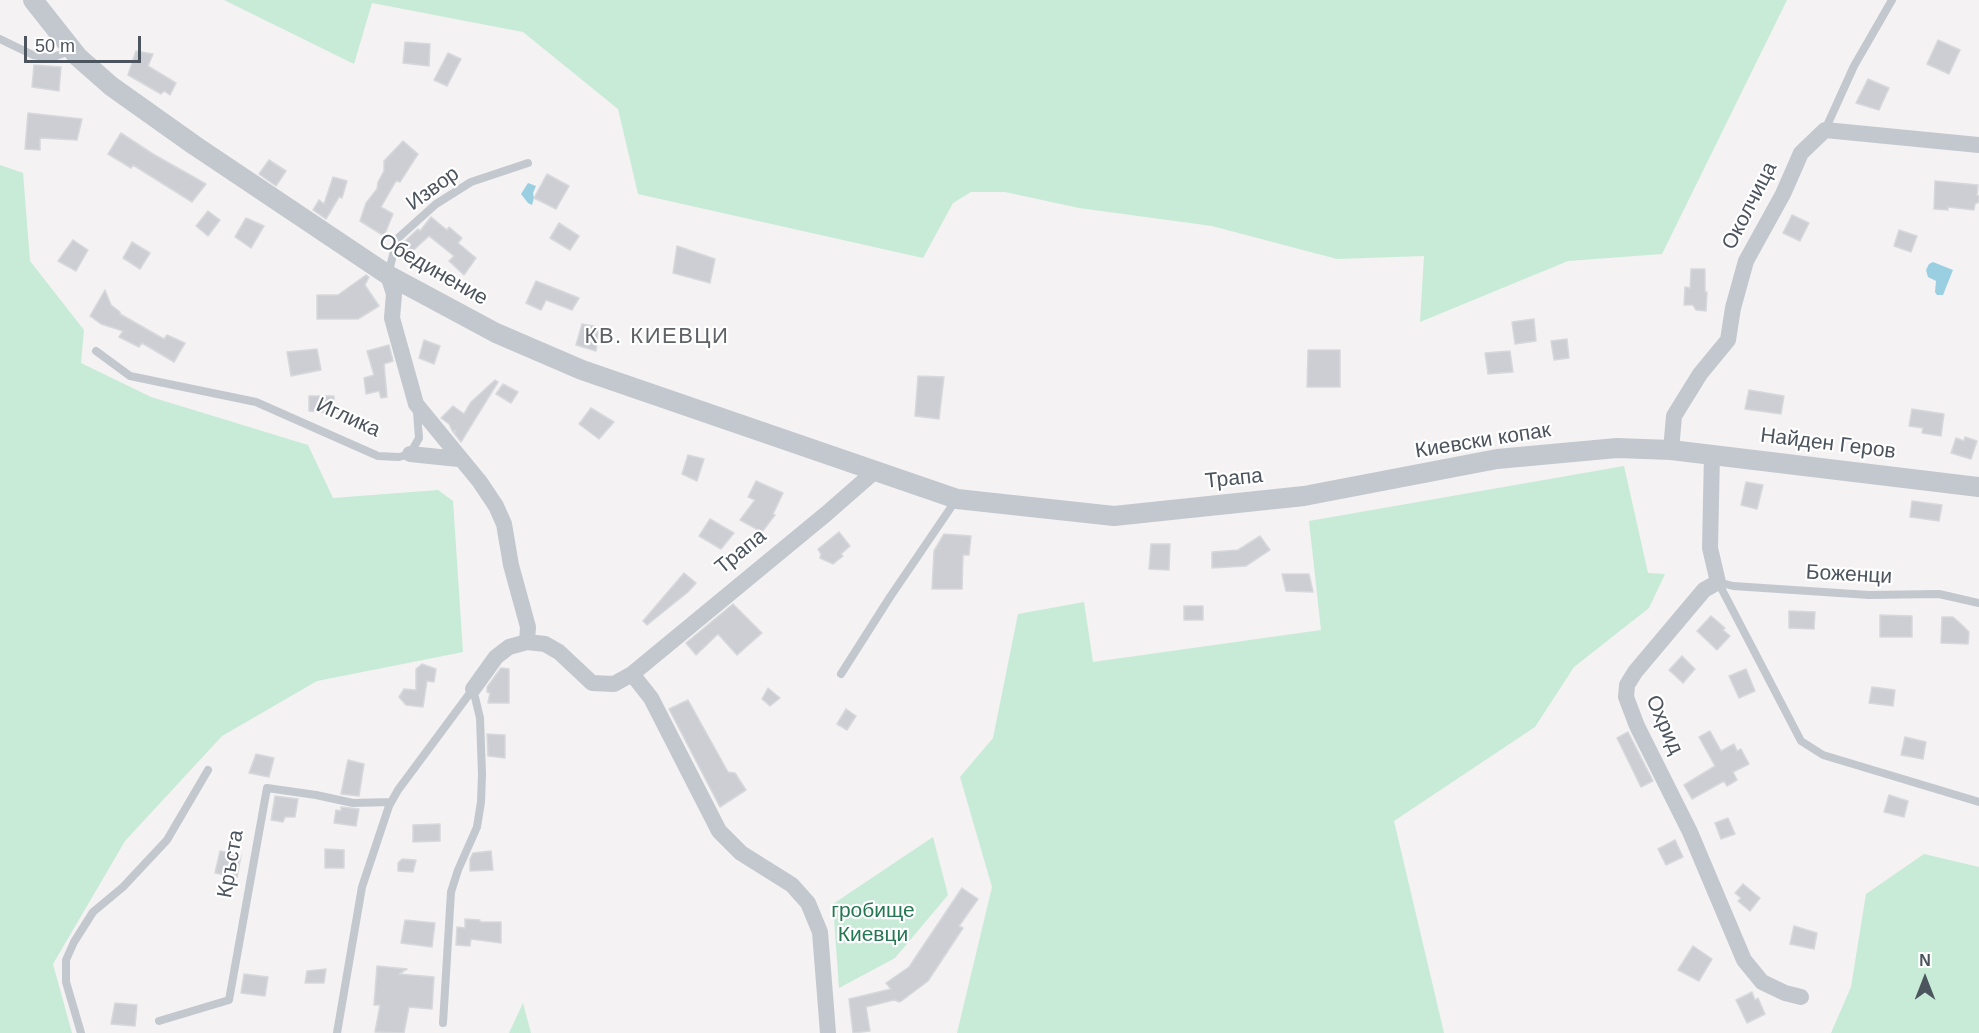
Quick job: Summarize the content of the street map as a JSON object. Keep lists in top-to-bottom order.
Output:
{
  "streets": {
    "street": [
      "Околчица",
      "Обединение",
      "Киевски копак",
      "Найден Геров",
      "Трапа",
      "Охрид"
    ],
    "lane": [
      "Извор",
      "Иглика",
      "Боженци",
      "Кръста"
    ]
  },
  "crossings": [
    ["Извор", "Обединение"],
    ["Околчица", "Киевски копак"],
    ["Околчица", "Найден Геров"],
    ["Обединение", "Трапа"],
    ["Киевски копак", "Найден Геров"],
    ["Киевски копак", "Трапа"],
    ["Боженци", "Охрид"]
  ],
  "districts": ["КВ. КИЕВЦИ"],
  "parks": ["гробище Киевци"],
  "scale_bar": "50 m",
  "north": "top"
}
